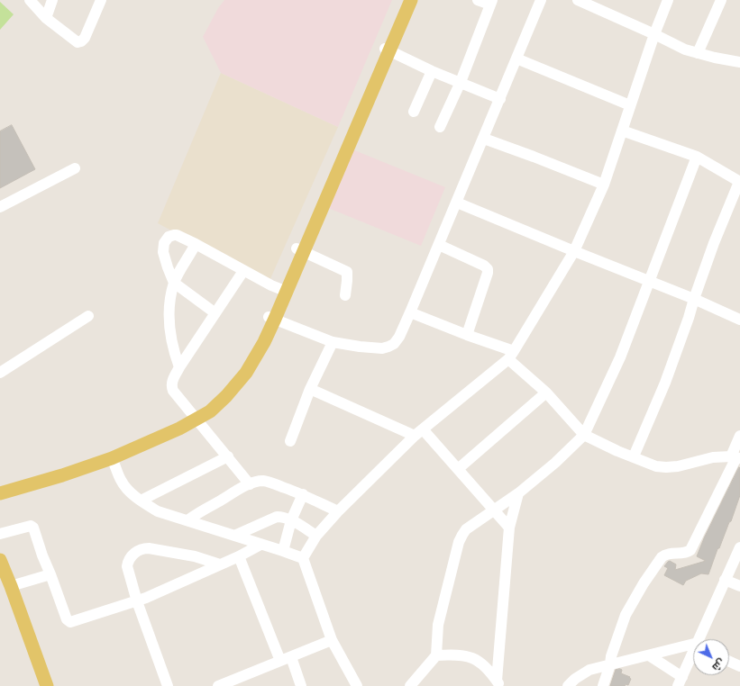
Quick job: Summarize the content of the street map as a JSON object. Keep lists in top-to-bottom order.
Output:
{
  "north": "bottom right"
}
